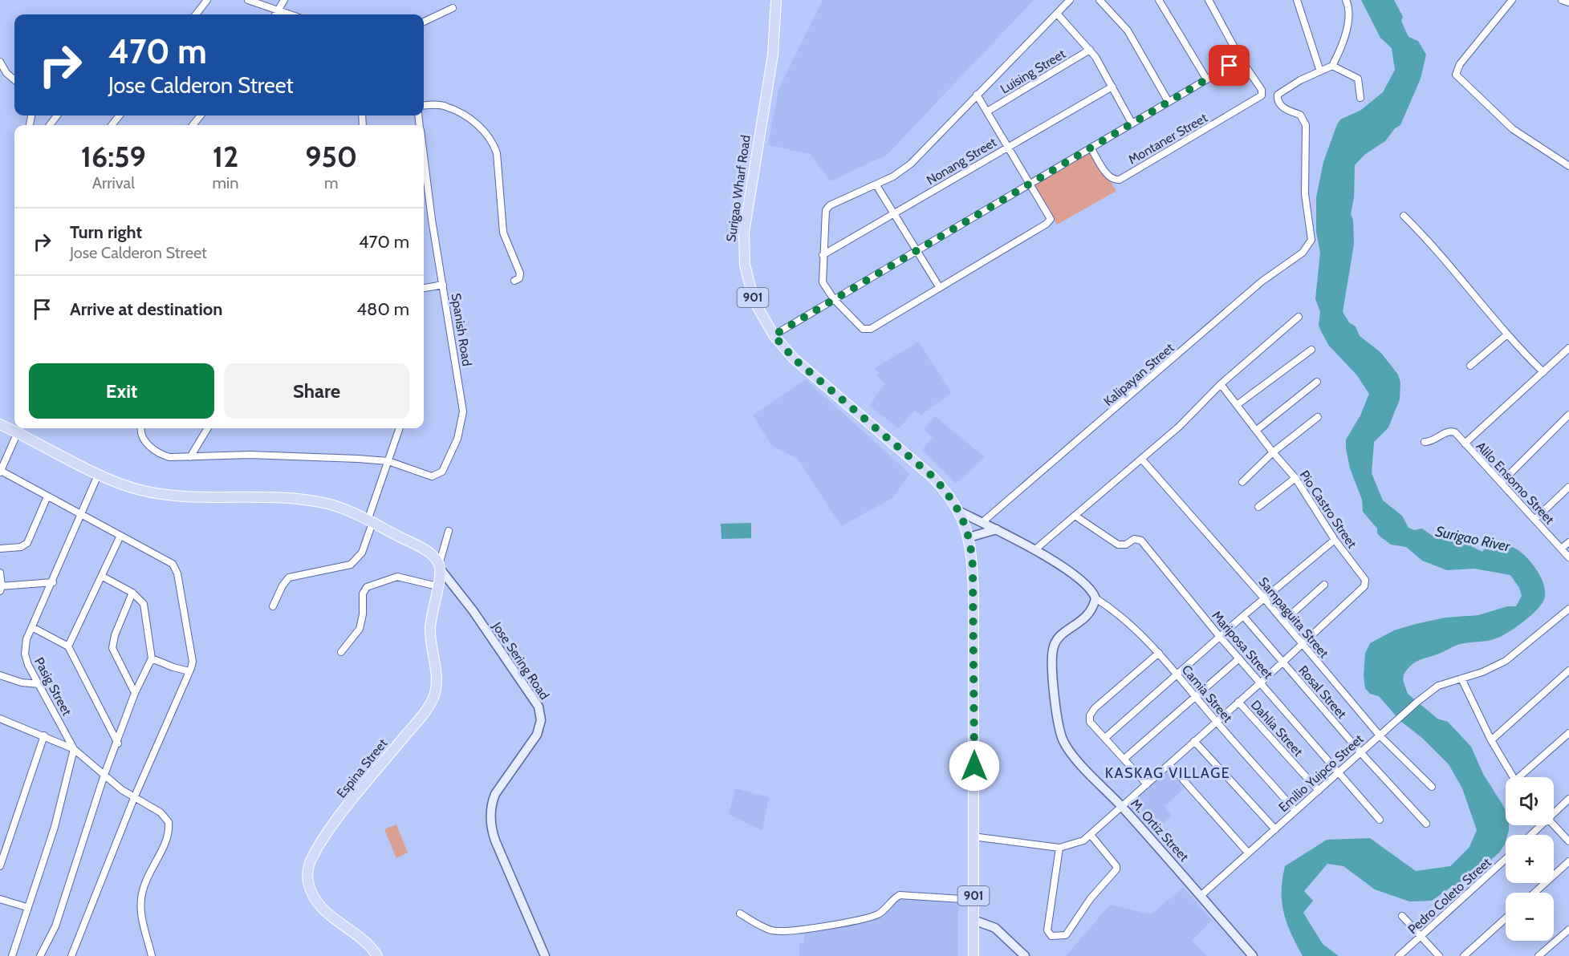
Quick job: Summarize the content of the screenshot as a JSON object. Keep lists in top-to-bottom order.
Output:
{
  "streets": {
    "main road": ["Surigao Wharf Road", "901", "Espina Street"],
    "street": [
      "Luising Street",
      "Montaner Street",
      "Nonang Street",
      "Spanish Road",
      "Kalipayan Street",
      "Alilo Ensomo Street",
      "Pio Castro Street",
      "Sampaguita Street",
      "Mariposa Street",
      "Jose Sering Road",
      "Pasig Street",
      "Rosal Street",
      "Camia Street",
      "Dahlia Street",
      "Emilio Yuipco Street",
      "M. Ortiz Street",
      "Pedro Coleto Street"
    ]
  },
  "crossings": [
    ["Pio Castro Street", "Sampaguita Street"],
    ["Pio Castro Street", "Mariposa Street"],
    ["Pio Castro Street", "Rosal Street"],
    ["Pio Castro Street", "Camia Street"],
    ["Pio Castro Street", "Dahlia Street"],
    ["Pio Castro Street", "M. Ortiz Street"],
    ["Sampaguita Street", "Emilio Yuipco Street"],
    ["Mariposa Street", "Emilio Yuipco Street"],
    ["Jose Sering Road", "Espina Street"],
    ["Rosal Street", "Emilio Yuipco Street"],
    ["Camia Street", "Emilio Yuipco Street"],
    ["Camia Street", "M. Ortiz Street"],
    ["Dahlia Street", "Emilio Yuipco Street"],
    ["Emilio Yuipco Street", "M. Ortiz Street"]
  ],
  "districts": ["KASKAG VILLAGE"],
  "water": ["Surigao River"],
  "page": {
    "turn": ["470 m", "Jose Calderon Street"],
    "eta": [
      "16:59",
      "Arrival",
      "12",
      "min",
      "950",
      "m"
    ],
    "list": [
      {
        "name": "Turn right",
        "note": "Jose Calderon Street",
        "value": "470 m"
      },
      {
        "name": "Arrive at destination",
        "value": "480 m"
      }
    ],
    "buttons": ["Exit", "Share"],
    "map_buttons": ["+", "−"]
  }
}
